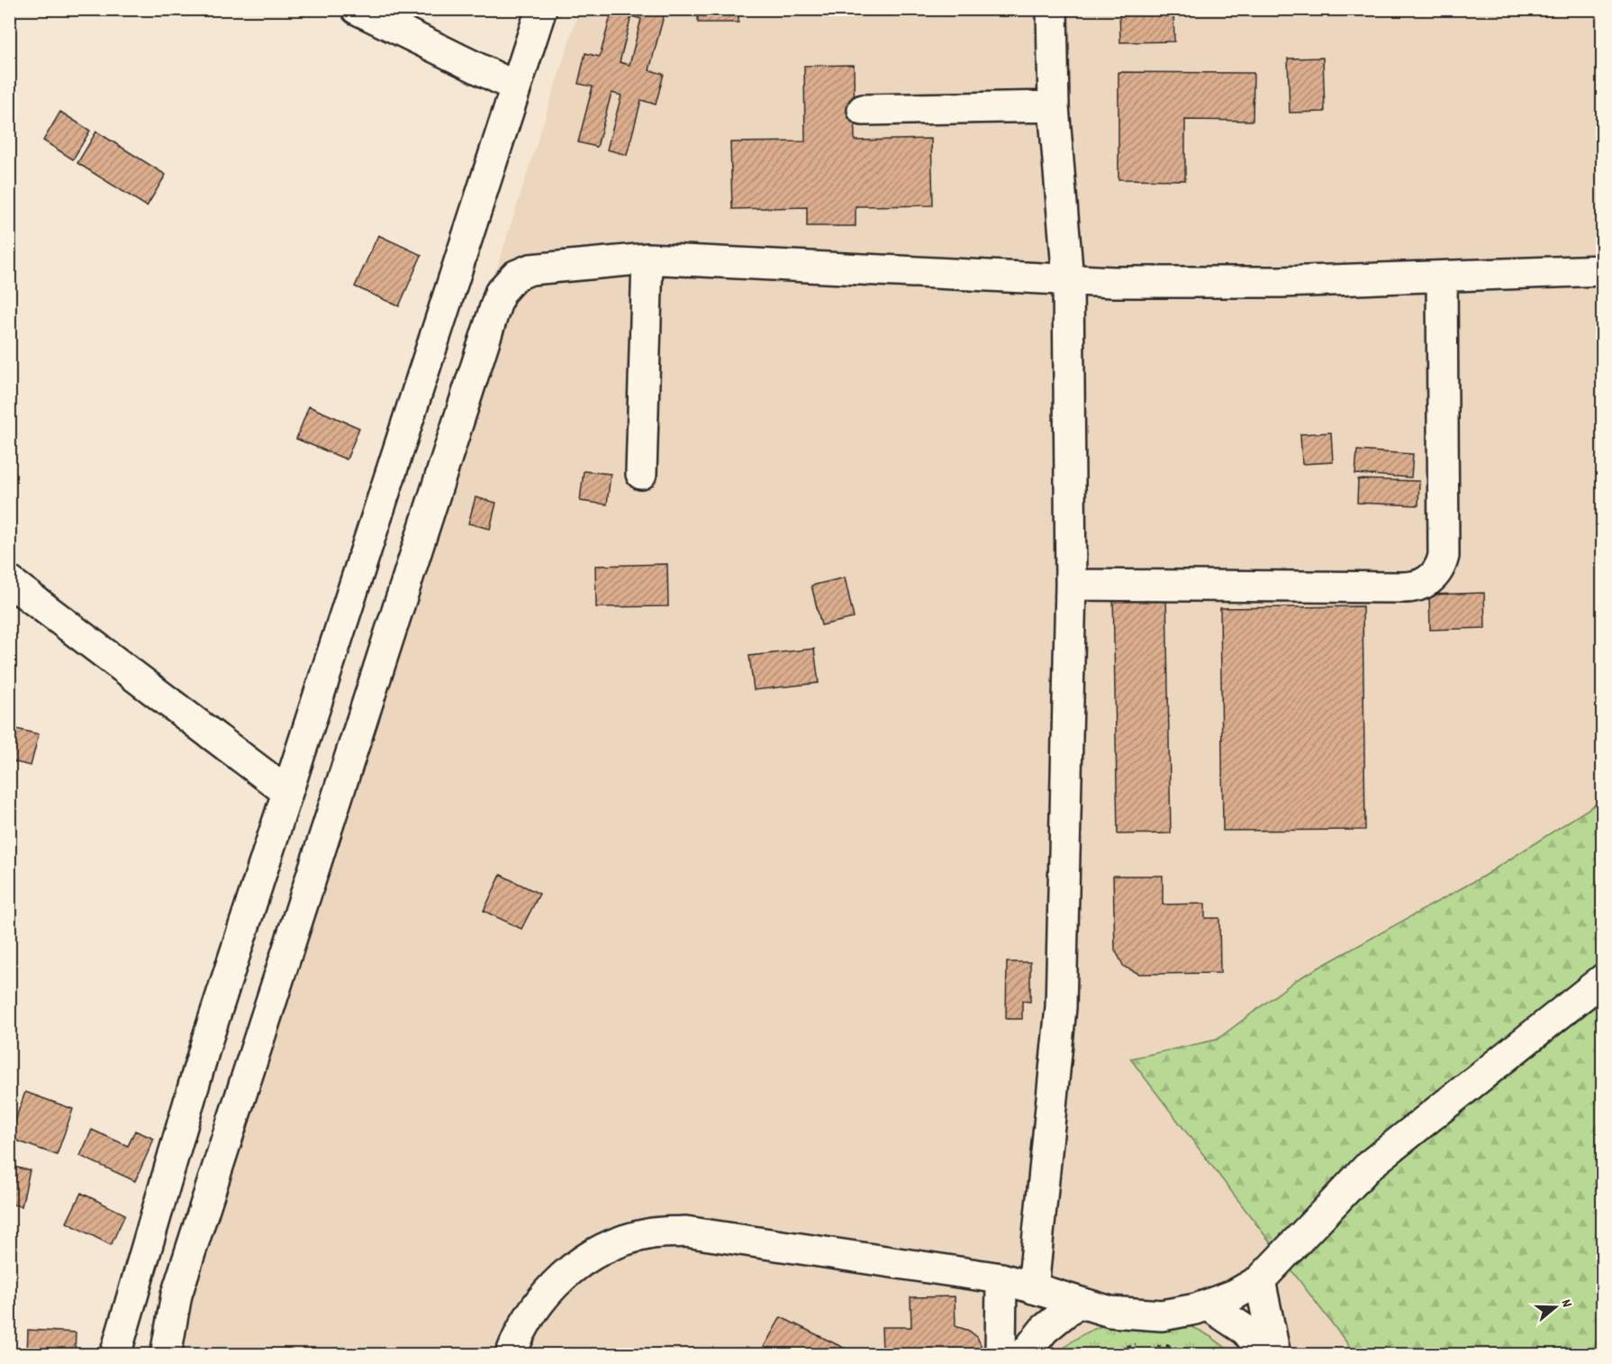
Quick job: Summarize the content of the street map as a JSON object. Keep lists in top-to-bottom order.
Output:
{
  "north": "right"
}
